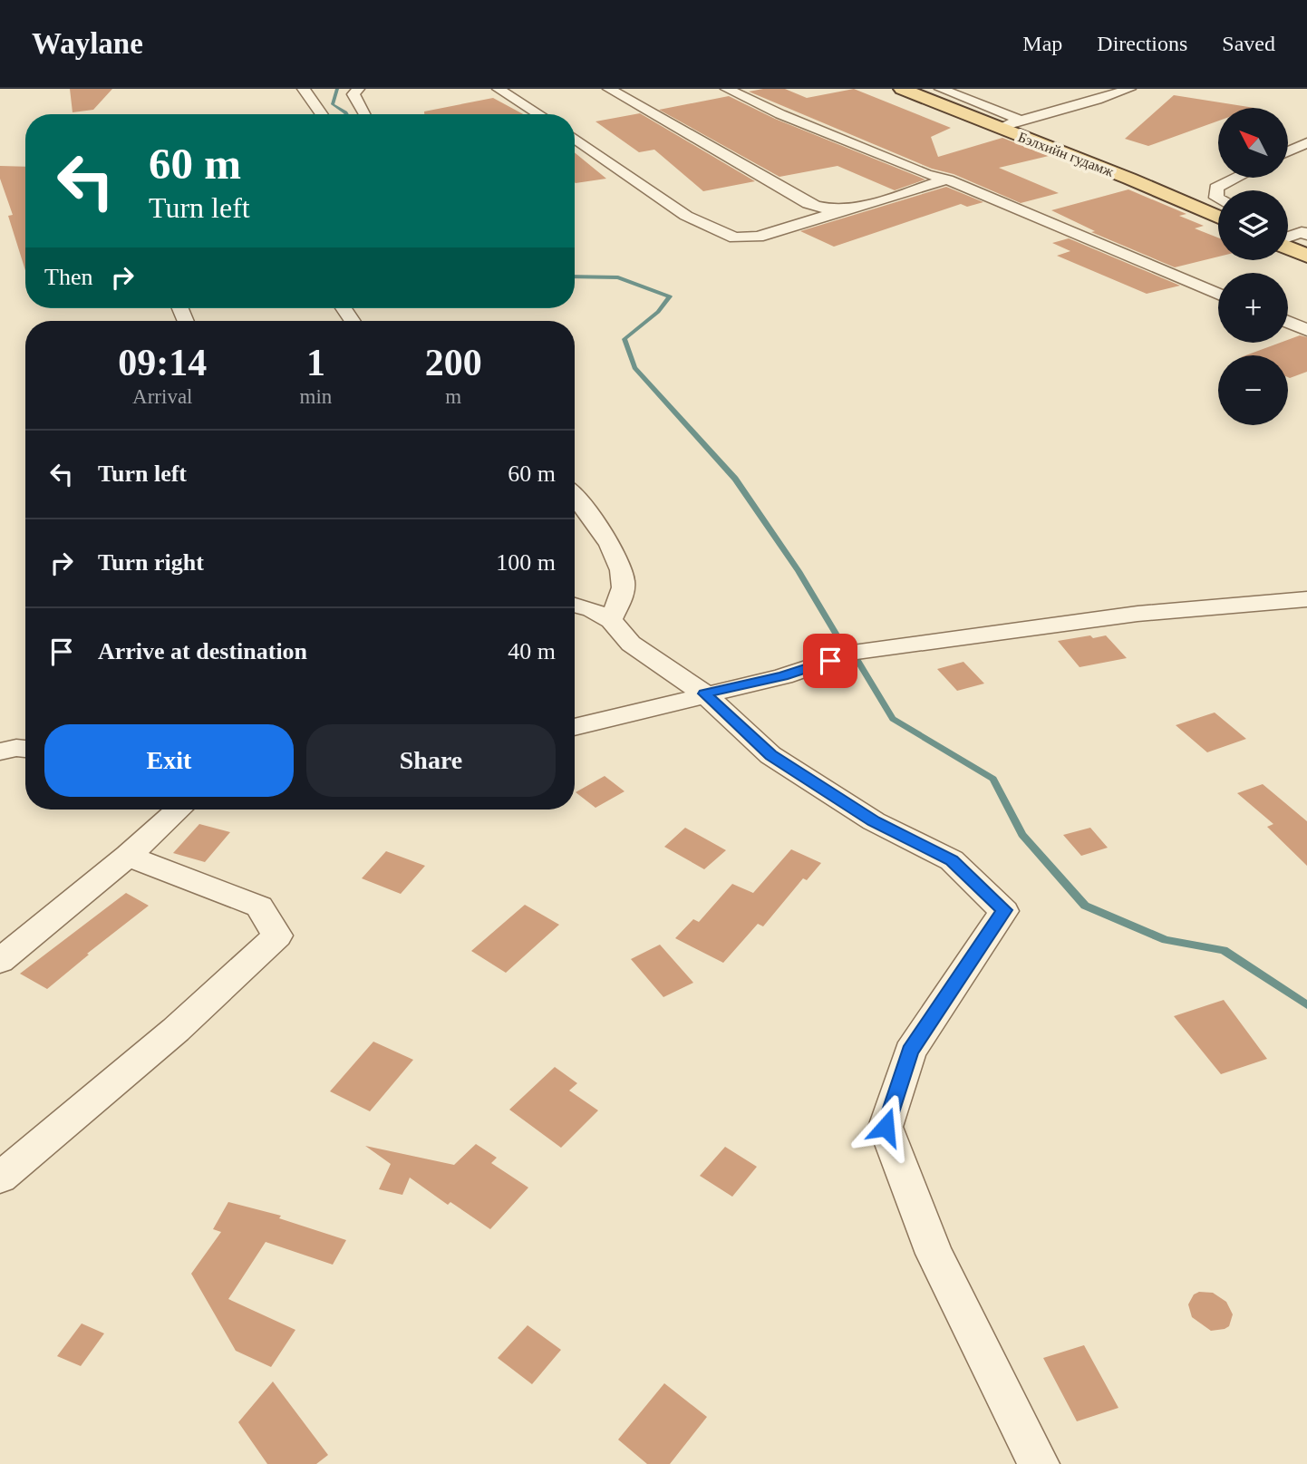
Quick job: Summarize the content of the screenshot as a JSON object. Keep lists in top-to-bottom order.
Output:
{
  "streets": {
    "main road": ["Бэлхийн гудамж"]
  },
  "north": "top left",
  "page": {
    "header": "Waylane",
    "nav": ["Map", "Directions", "Saved"],
    "map_buttons": ["+", "−"],
    "turn": ["60 m", "Turn left"],
    "then": "Then",
    "eta": [
      "09:14",
      "Arrival",
      "1",
      "min",
      "200",
      "m"
    ],
    "list": [
      {
        "name": "Turn left",
        "value": "60 m"
      },
      {
        "name": "Turn right",
        "value": "100 m"
      },
      {
        "name": "Arrive at destination",
        "value": "40 m"
      }
    ],
    "buttons": ["Exit", "Share"]
  }
}
